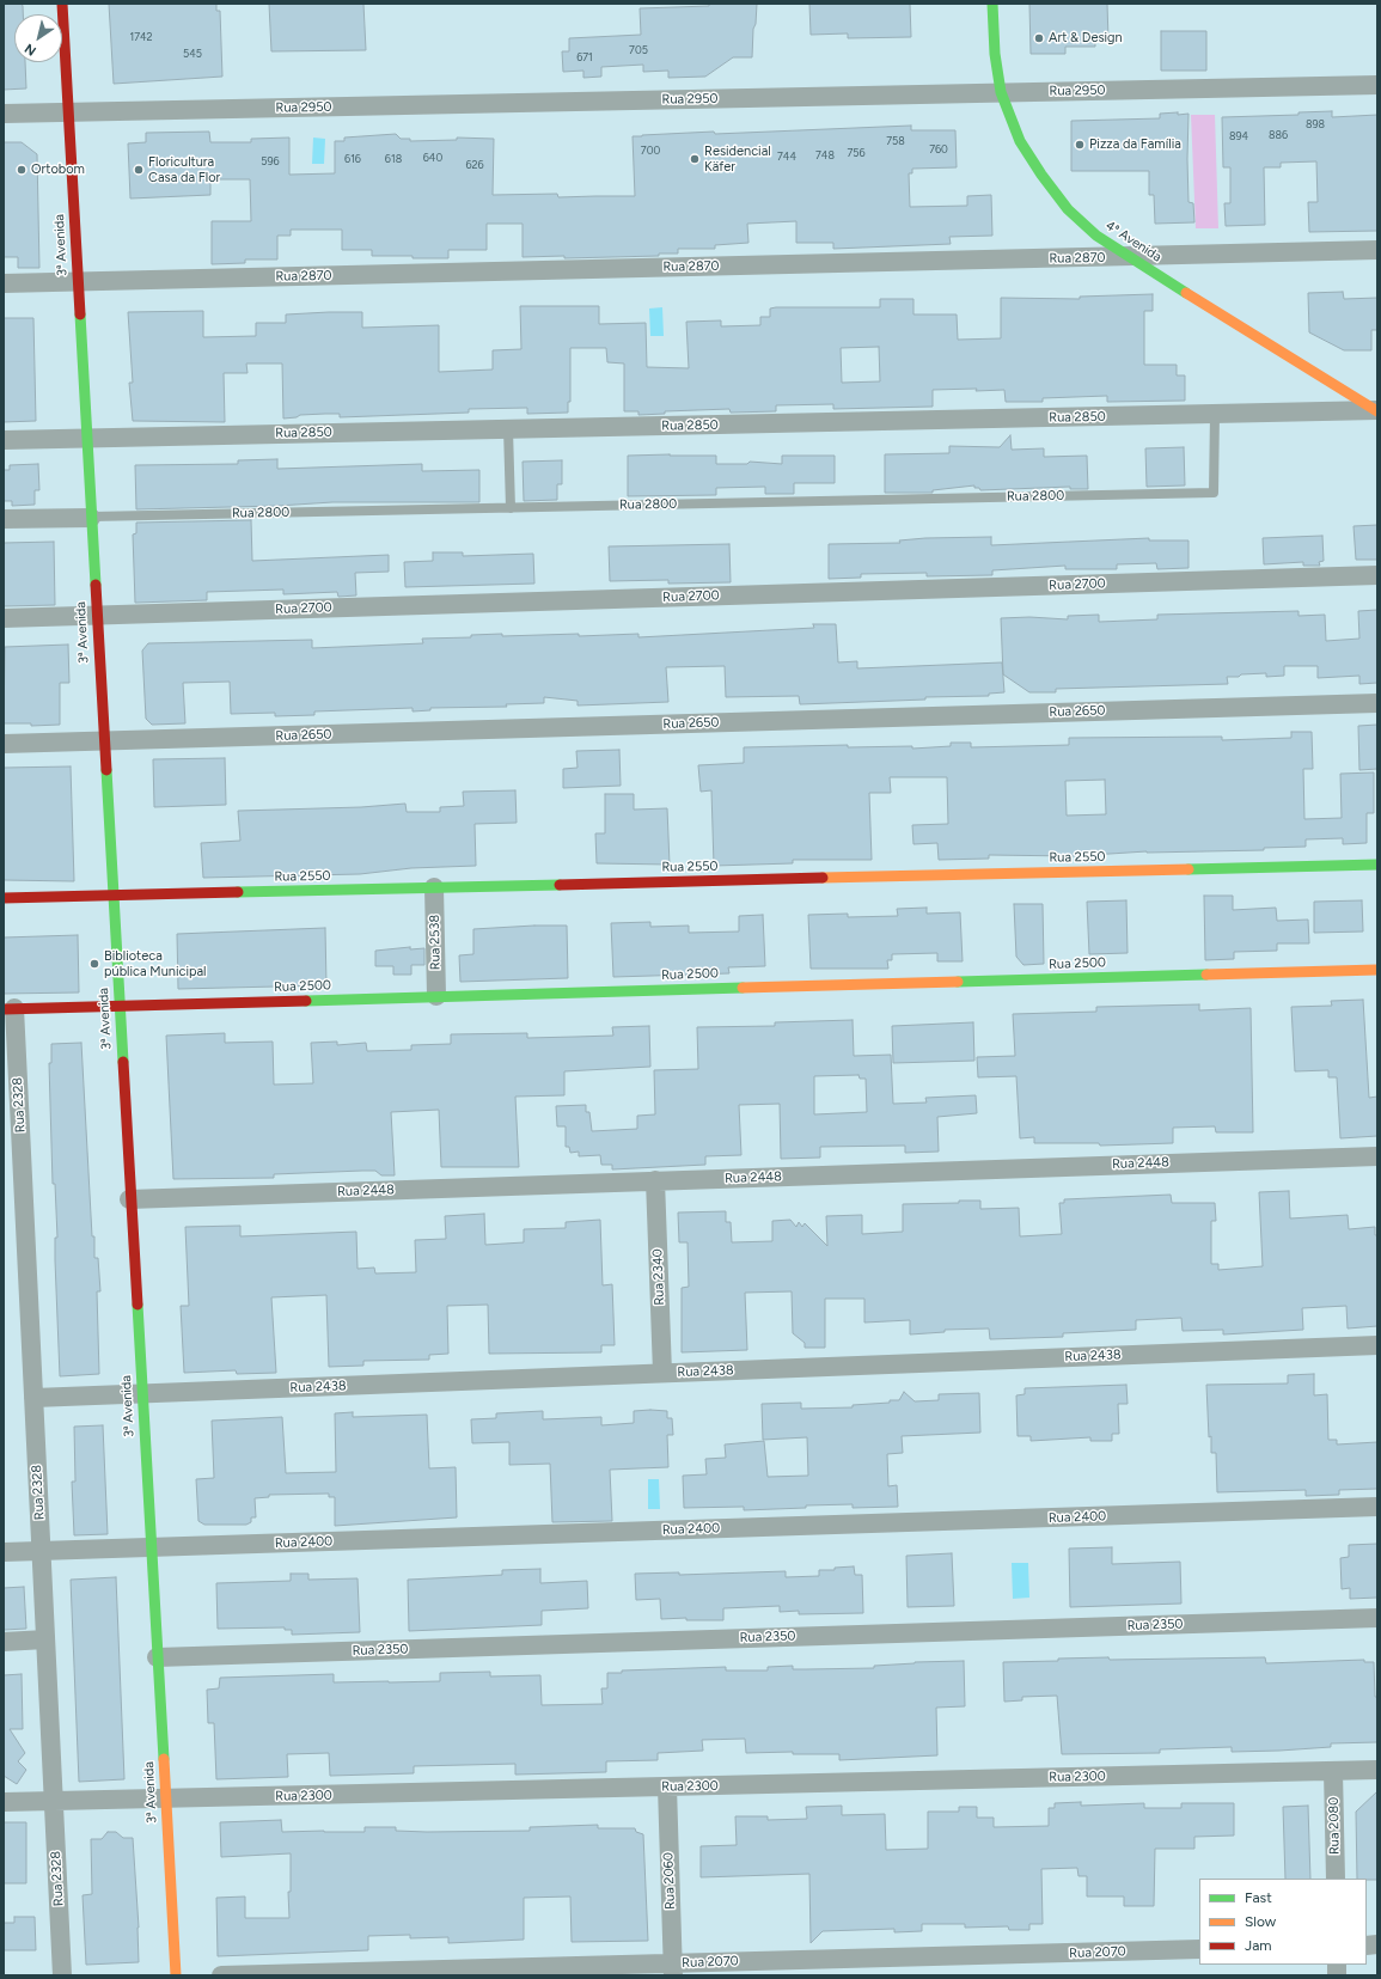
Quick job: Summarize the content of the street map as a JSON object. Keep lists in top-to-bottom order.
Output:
{
  "streets": {
    "main road": [
      "4ª Avenida",
      "3ª Avenida",
      "Rua 2550",
      "Rua 2500"
    ],
    "street": [
      "Rua 2950",
      "Rua 2870",
      "Rua 2850",
      "Rua 2800",
      "Rua 2700",
      "Rua 2650",
      "Rua 2538",
      "Rua 2328",
      "Rua 2448",
      "Rua 2340",
      "Rua 2438",
      "Rua 2400",
      "Rua 2350",
      "Rua 2300",
      "Rua 2080",
      "Rua 2060",
      "Rua 2070"
    ]
  },
  "crossings": [
    ["Rua 2950", "4ª Avenida"],
    ["Rua 2950", "3ª Avenida"],
    ["4ª Avenida", "Rua 2870"],
    ["4ª Avenida", "Rua 2850"],
    ["3ª Avenida", "Rua 2870"],
    ["3ª Avenida", "Rua 2850"],
    ["3ª Avenida", "Rua 2800"],
    ["3ª Avenida", "Rua 2700"],
    ["3ª Avenida", "Rua 2650"],
    ["3ª Avenida", "Rua 2550"],
    ["3ª Avenida", "Rua 2500"],
    ["3ª Avenida", "Rua 2448"],
    ["3ª Avenida", "Rua 2438"],
    ["3ª Avenida", "Rua 2400"],
    ["3ª Avenida", "Rua 2350"],
    ["3ª Avenida", "Rua 2300"],
    ["Rua 2850", "Rua 2800"],
    ["Rua 2550", "Rua 2538"],
    ["Rua 2538", "Rua 2500"],
    ["Rua 2500", "Rua 2328"],
    ["Rua 2328", "Rua 2438"],
    ["Rua 2328", "Rua 2400"],
    ["Rua 2328", "Rua 2300"],
    ["Rua 2448", "Rua 2340"],
    ["Rua 2340", "Rua 2438"],
    ["Rua 2300", "Rua 2080"],
    ["Rua 2300", "Rua 2060"],
    ["Rua 2060", "Rua 2070"]
  ],
  "places": [
    "Art & Design",
    "Pizza da Família",
    "Residencial Käfer",
    "Ortobom",
    "Floricultura Casa da Flor",
    "Biblioteca pública Municipal"
  ],
  "house_numbers": [
    "1742",
    "705",
    "545",
    "671",
    "898",
    "886",
    "894",
    "758",
    "760",
    "700",
    "756",
    "748",
    "744",
    "640",
    "616",
    "618",
    "596",
    "626"
  ],
  "legend": ["Fast", "Slow", "Jam"],
  "north": "bottom left"
}
